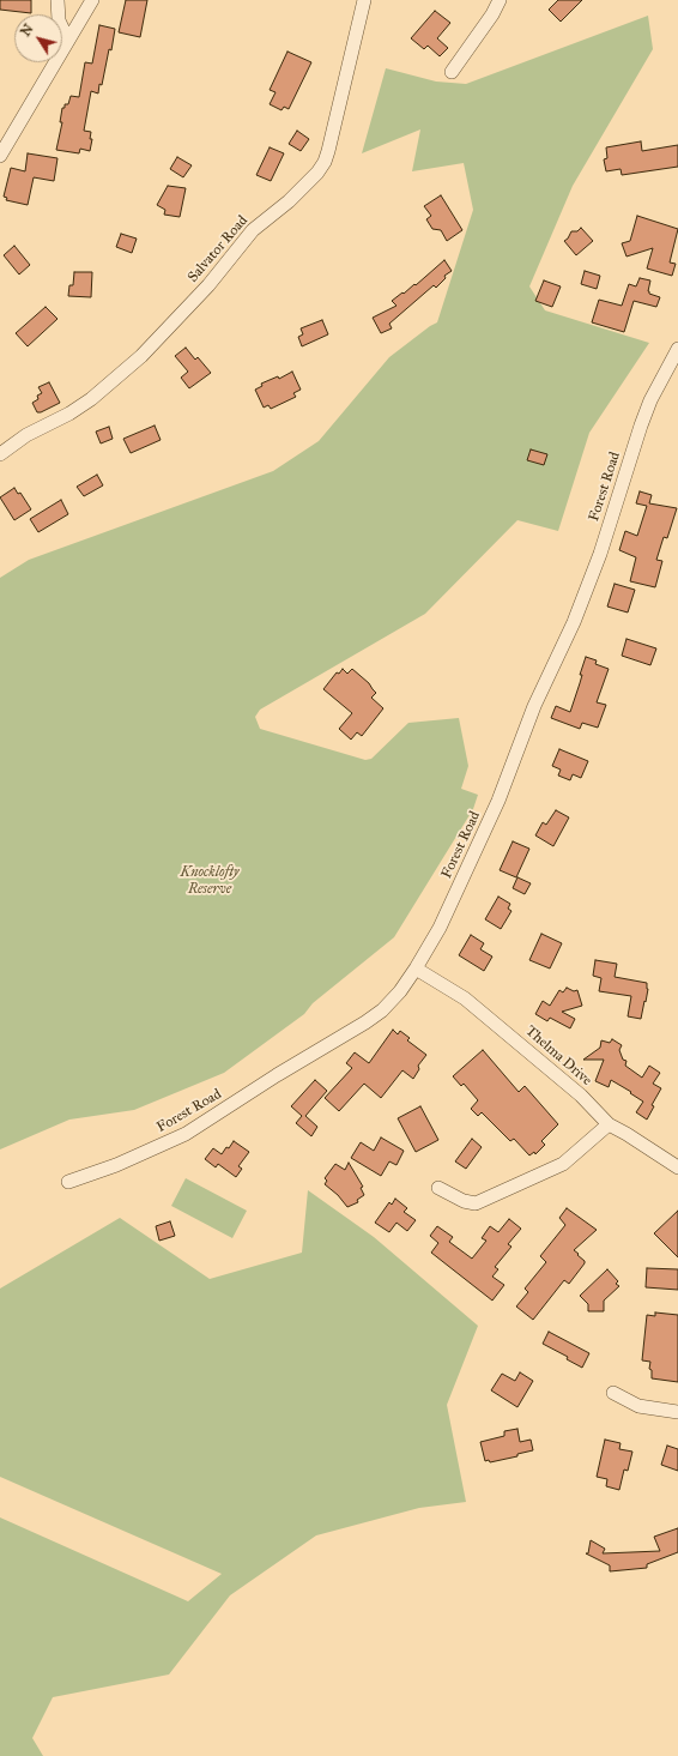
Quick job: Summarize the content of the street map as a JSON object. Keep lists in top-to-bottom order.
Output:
{
  "streets": {
    "street": ["Salvator Road", "Forest Road", "Thelma Drive"]
  },
  "crossings": [
    ["Forest Road", "Thelma Drive"]
  ],
  "parks": ["Knocklofty Reserve"],
  "north": "top left"
}
